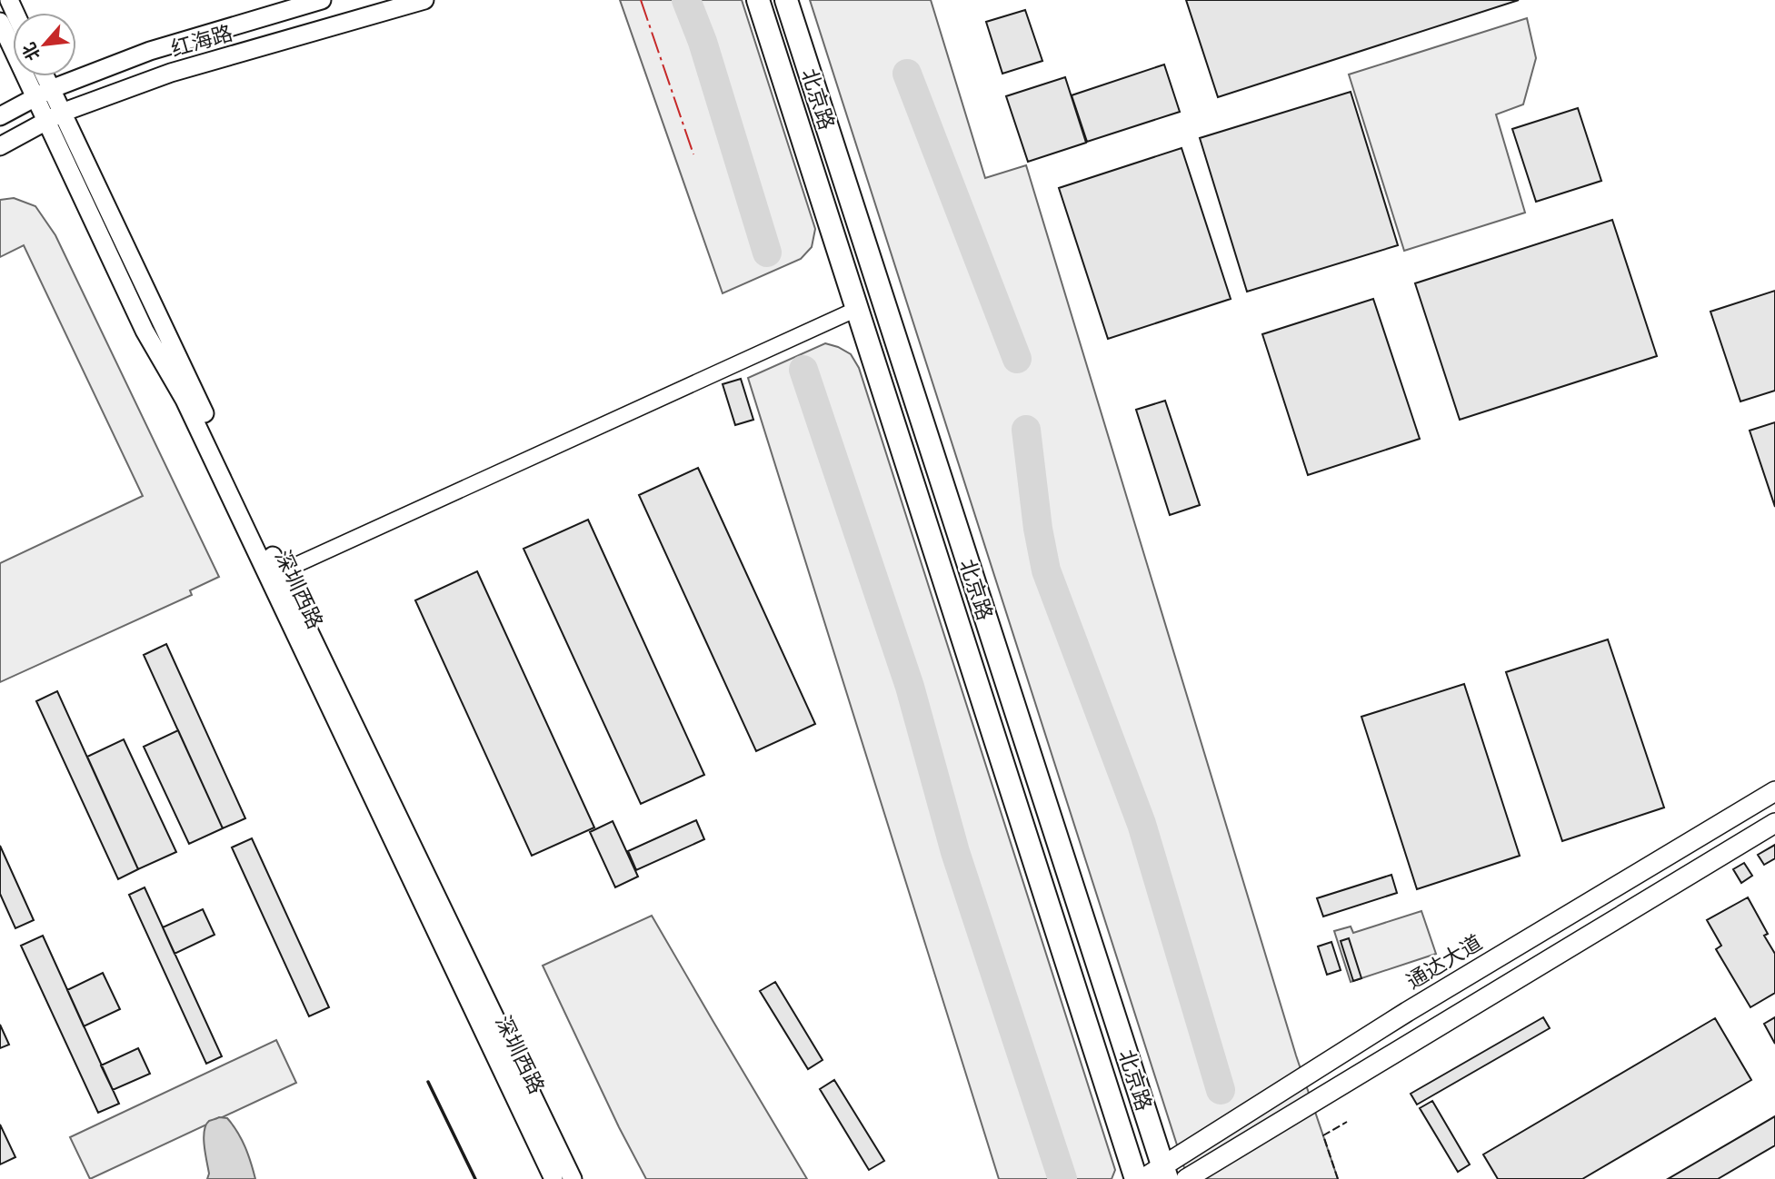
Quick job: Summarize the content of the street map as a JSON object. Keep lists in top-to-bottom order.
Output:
{
  "streets": {
    "main road": ["北京路", "通达大道"],
    "street": ["红海路", "深圳西路"]
  },
  "crossings": [
    ["红海路", "深圳西路"],
    ["北京路", "通达大道"]
  ],
  "north": "bottom left"
}
